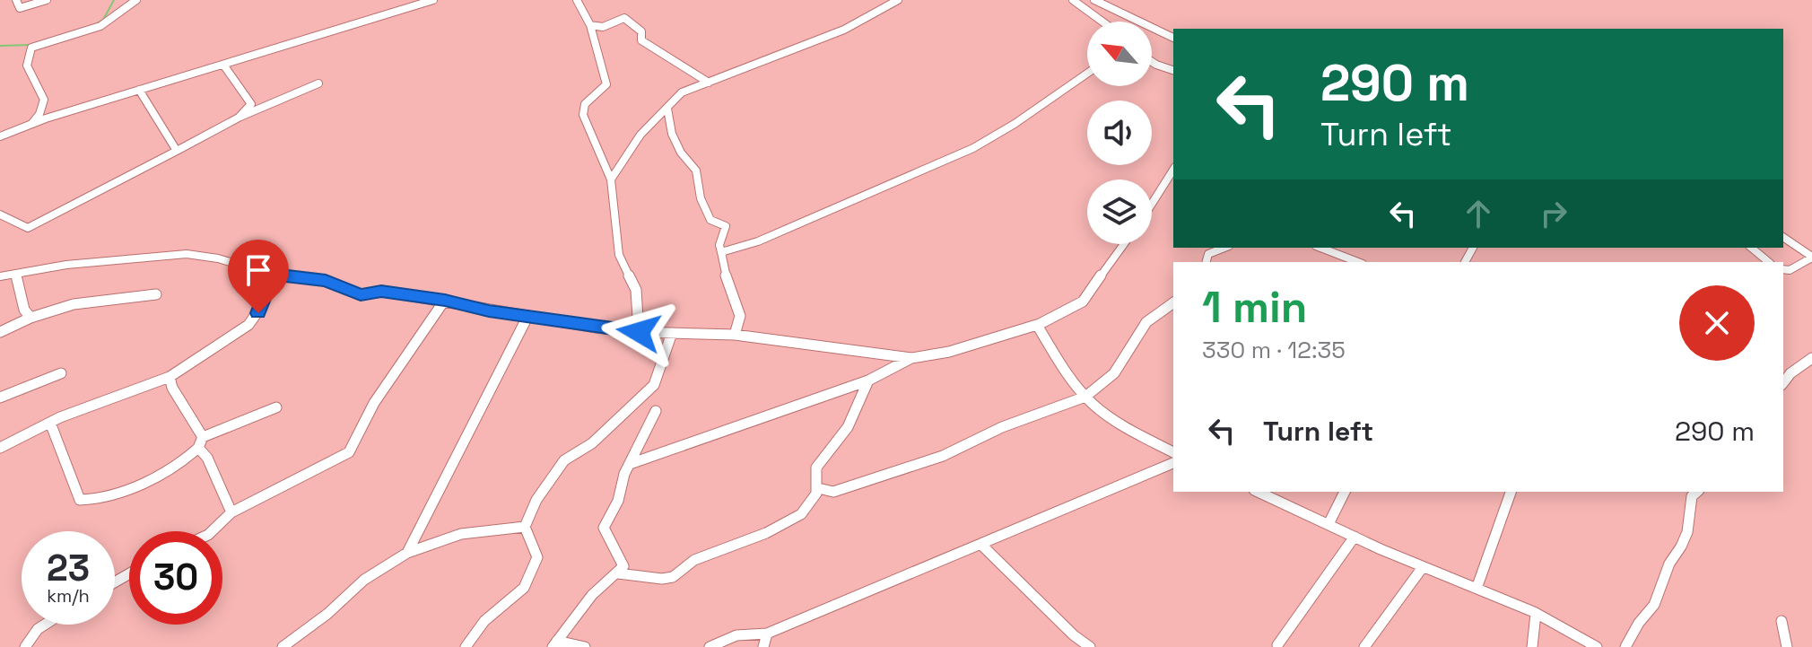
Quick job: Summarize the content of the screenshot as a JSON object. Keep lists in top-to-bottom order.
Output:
{
  "north": "top left",
  "page": {
    "turn": ["290 m", "Turn left"],
    "heading": ["1 min", "330 m · 12:35"],
    "list": [
      {
        "name": "Turn left",
        "value": "290 m"
      }
    ],
    "speed": "23 km/h",
    "limit": "30"
  }
}
